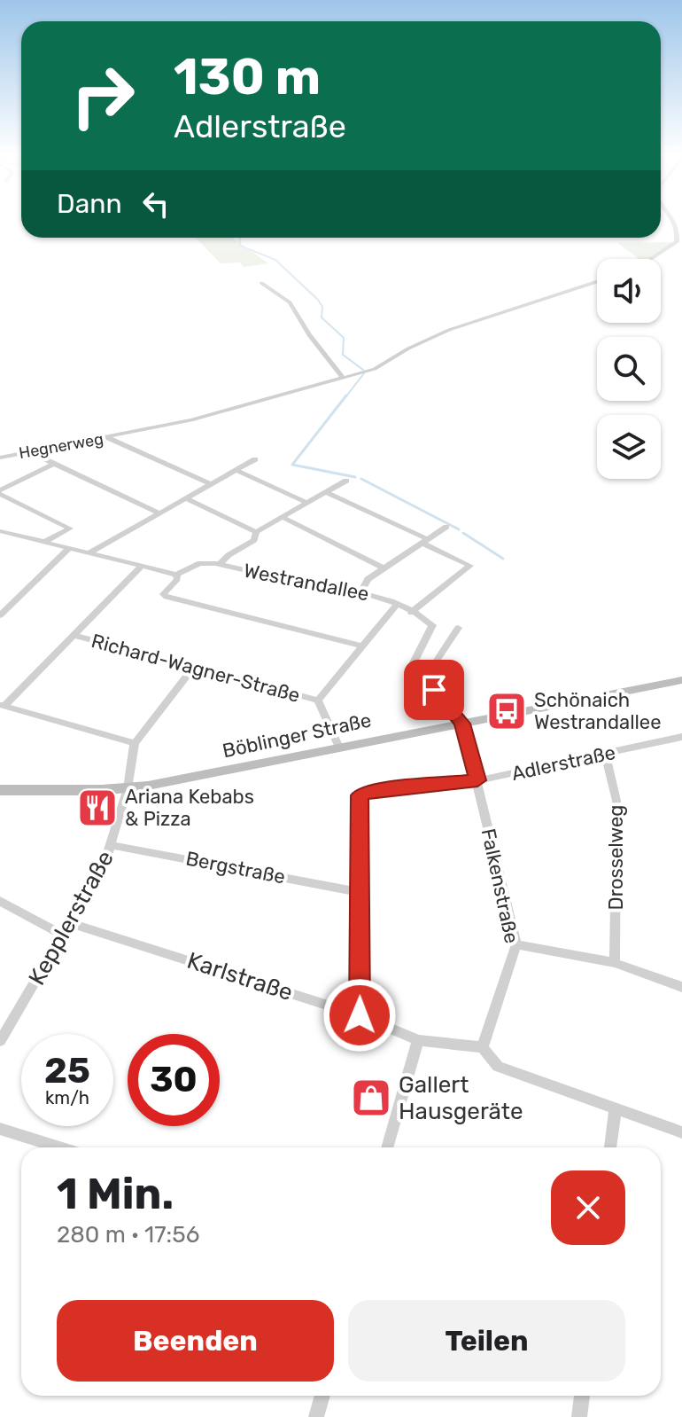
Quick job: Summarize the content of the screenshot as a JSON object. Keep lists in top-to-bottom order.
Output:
{
  "streets": {
    "main road": ["Böblinger Straße"],
    "street": [
      "Hegnerweg",
      "Westrandallee",
      "Richard-Wagner-Straße",
      "Adlerstraße",
      "Drosselweg",
      "Bergstraße",
      "Falkenstraße",
      "Kepplerstraße",
      "Karlstraße"
    ]
  },
  "crossings": [
    ["Westrandallee", "Böblinger Straße"],
    ["Westrandallee", "Falkenstraße"],
    ["Böblinger Straße", "Falkenstraße"],
    ["Böblinger Straße", "Kepplerstraße"],
    ["Adlerstraße", "Drosselweg"],
    ["Adlerstraße", "Bergstraße"],
    ["Adlerstraße", "Falkenstraße"],
    ["Bergstraße", "Kepplerstraße"],
    ["Falkenstraße", "Karlstraße"],
    ["Kepplerstraße", "Karlstraße"]
  ],
  "places": {
    "bus stop": ["Schönaich Westrandallee"],
    "restaurant": ["Ariana Kebabs & Pizza"],
    "shop": ["Gallert Hausgeräte"]
  },
  "page": {
    "turn": ["130 m", "Adlerstraße"],
    "then": "Dann",
    "speed": "25 km/h",
    "limit": "30",
    "heading": ["1 Min.", "280 m · 17:56"],
    "buttons": ["Beenden", "Teilen"]
  }
}
